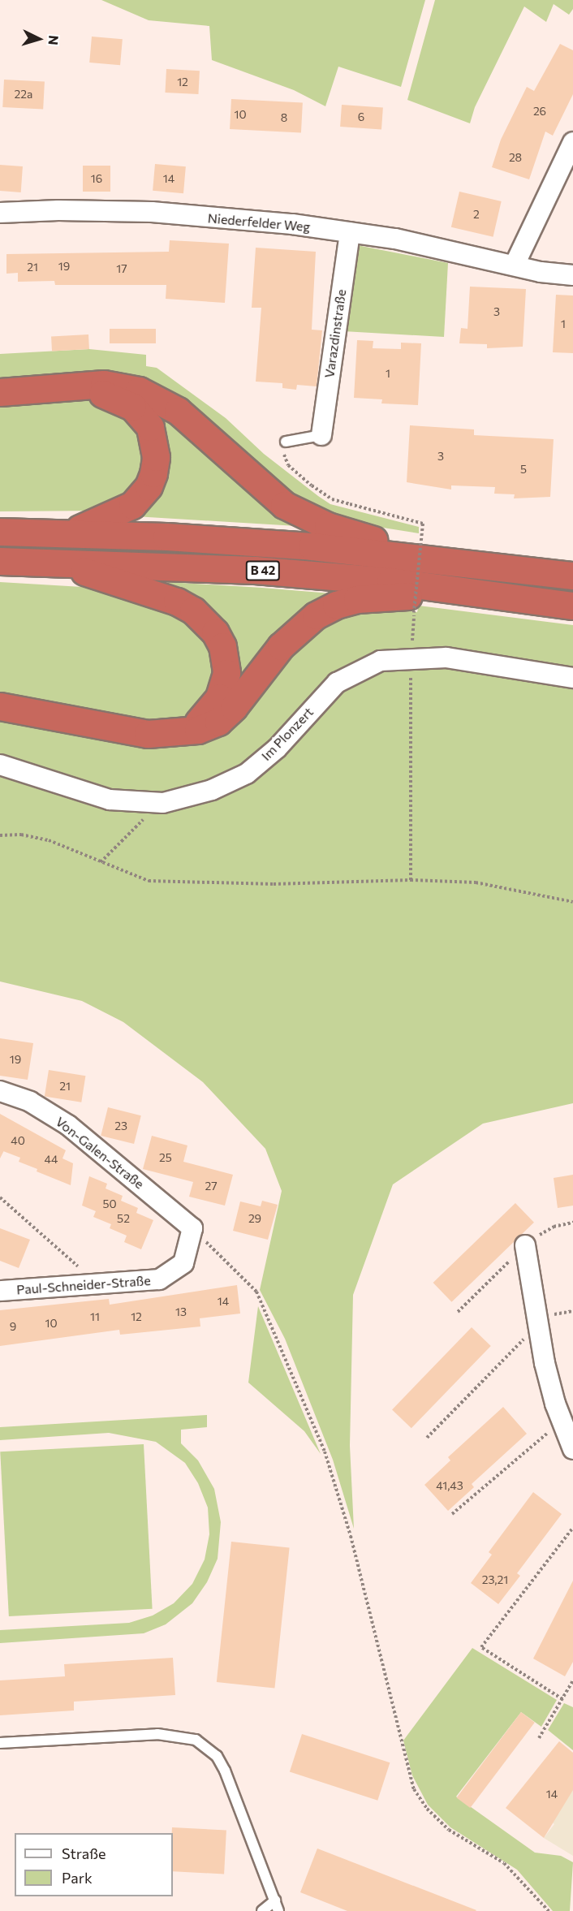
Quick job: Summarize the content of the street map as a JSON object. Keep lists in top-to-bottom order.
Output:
{
  "streets": {
    "highway": ["B 42"],
    "street": [
      "Niederfelder Weg",
      "Varazdinstraße",
      "Im Plonzert",
      "Von-Galen-Straße",
      "Paul-Schneider-Straße"
    ]
  },
  "crossings": [
    ["Niederfelder Weg", "Varazdinstraße"],
    ["Von-Galen-Straße", "Paul-Schneider-Straße"]
  ],
  "house_numbers": [
    "12",
    "22a",
    "26",
    "10",
    "6",
    "8",
    "28",
    "16",
    "14",
    "2",
    "19",
    "21",
    "17",
    "3",
    "1",
    "1",
    "3",
    "5",
    "19",
    "21",
    "23",
    "40",
    "25",
    "44",
    "27",
    "50",
    "52",
    "29",
    "14",
    "13",
    "11",
    "12",
    "10",
    "9",
    "41,43",
    "23,21",
    "14"
  ],
  "legend": ["Straße", "Park"],
  "north": "right"
}
